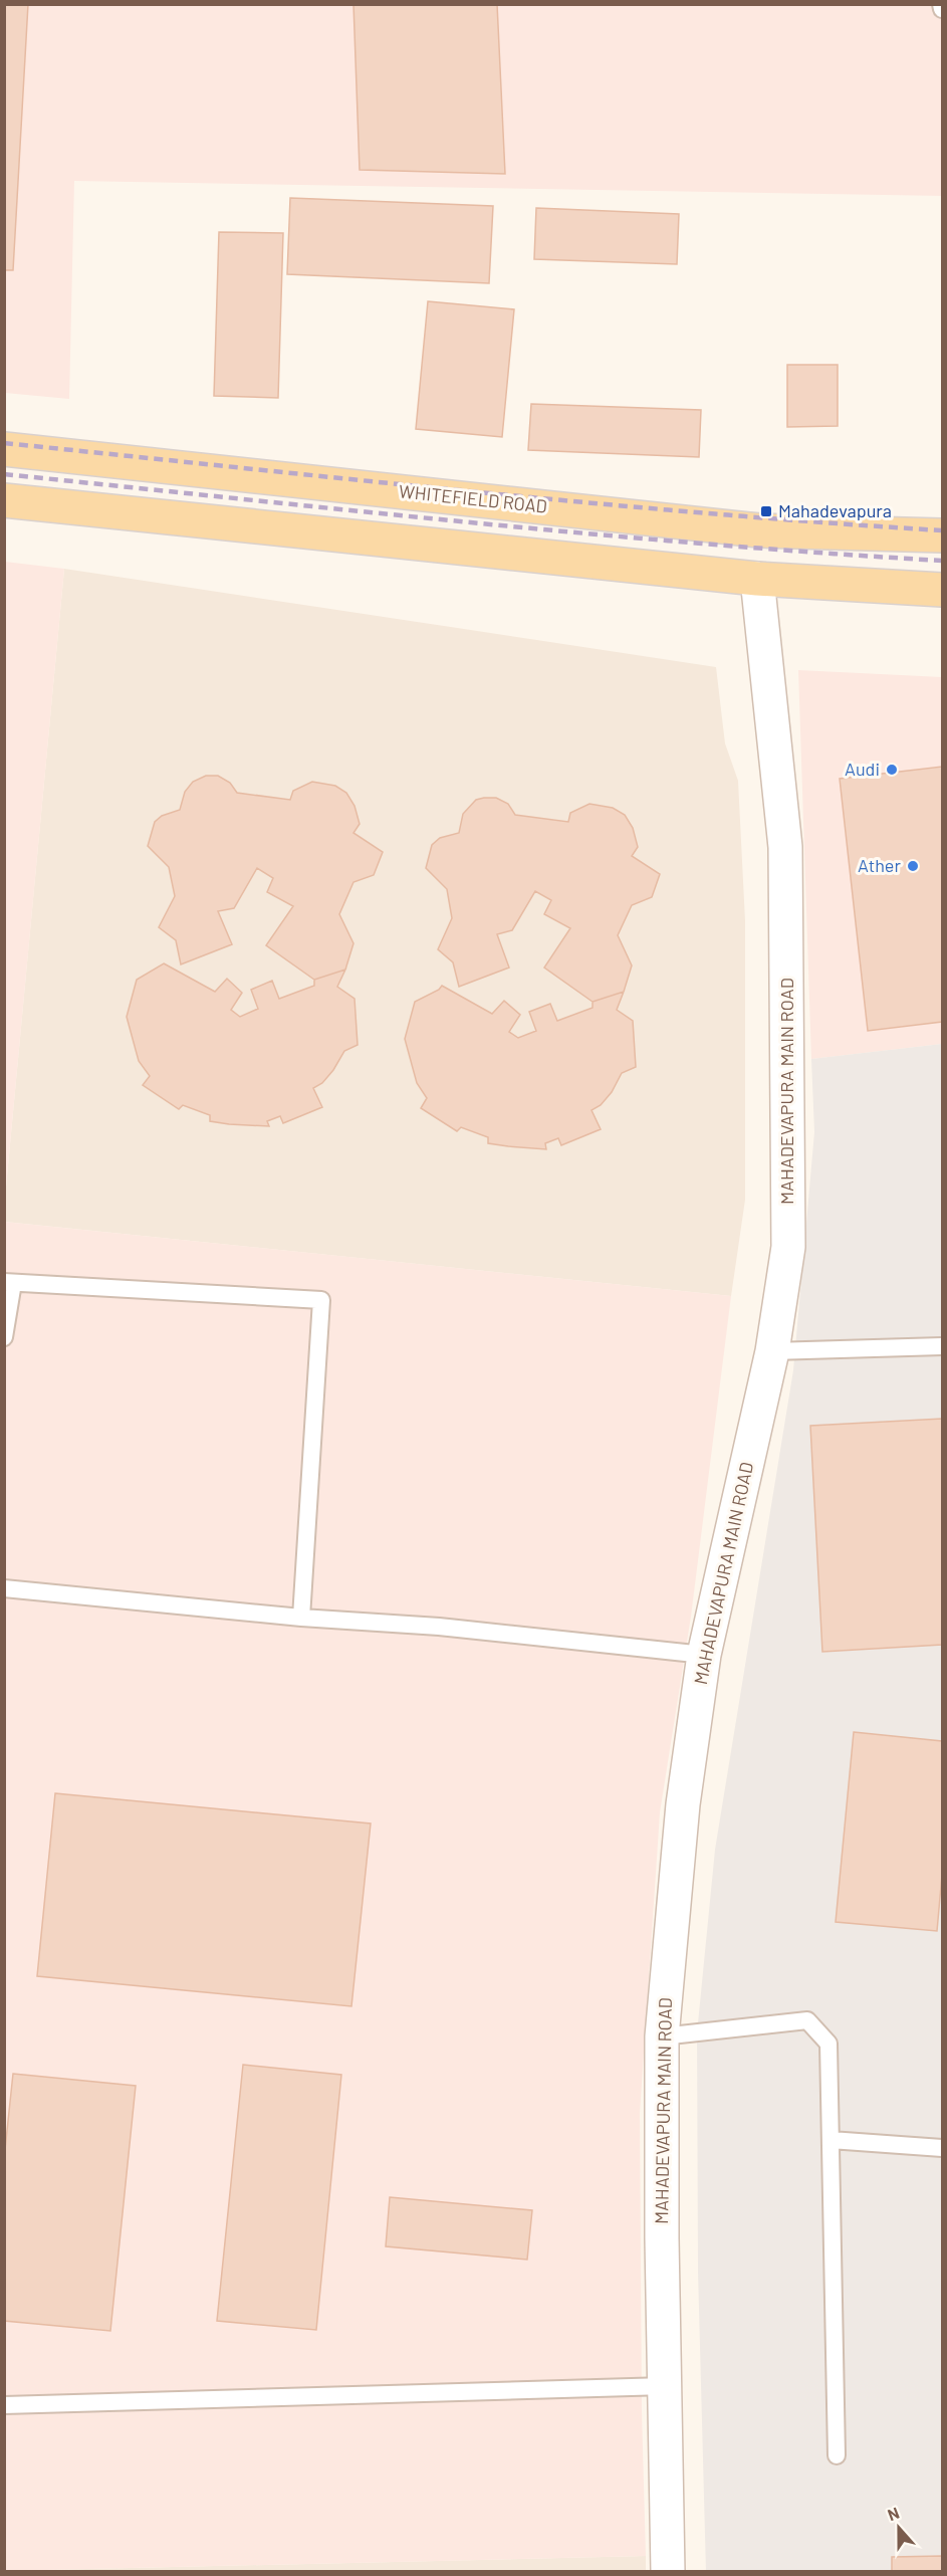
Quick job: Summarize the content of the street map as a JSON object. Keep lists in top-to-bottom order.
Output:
{
  "streets": {
    "main road": ["WHITEFIELD ROAD"],
    "street": ["MAHADEVAPURA MAIN ROAD"]
  },
  "places": {
    "transit": ["Mahadevapura"],
    "other": ["Audi", "Ather"]
  },
  "north": "top"
}
